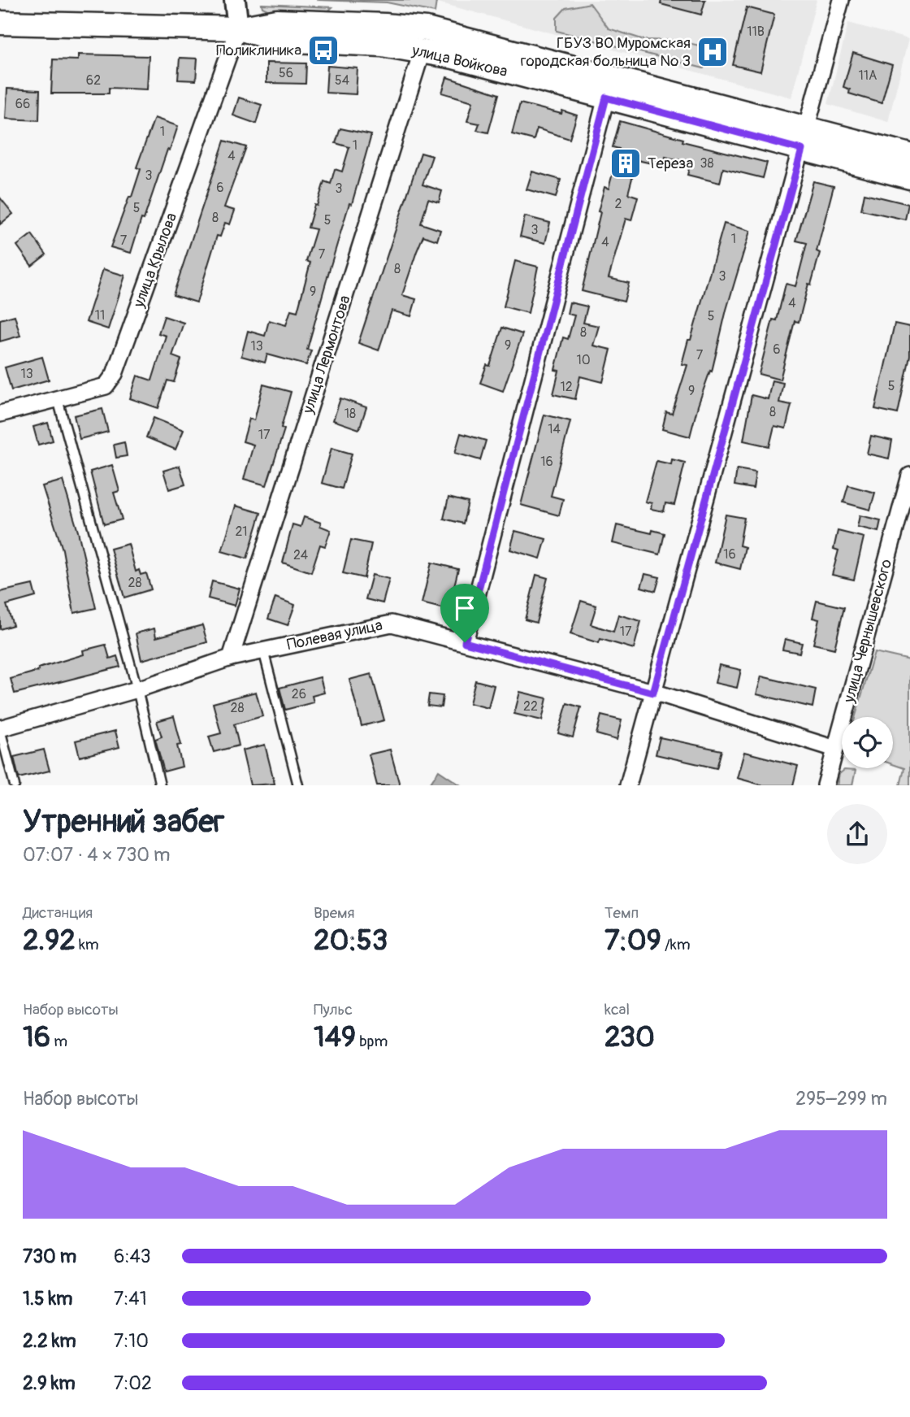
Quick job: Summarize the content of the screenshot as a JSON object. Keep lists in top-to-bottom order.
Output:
{
  "streets": {
    "main road": ["улица Войкова"],
    "street": [
      "улица Крылова",
      "улица Лермонтова",
      "улица Чернышевского",
      "Полевая улица"
    ]
  },
  "crossings": [
    ["улица Войкова", "улица Крылова"],
    ["улица Войкова", "улица Лермонтова"],
    ["улица Лермонтова", "Полевая улица"],
    ["улица Чернышевского", "Полевая улица"]
  ],
  "places": {
    "bus stop": ["Поликлиника"],
    "hospital": ["ГБУЗ ВО Муромская городская больница № 3"],
    "building": ["Тереза"]
  },
  "house_numbers": [
    "11В",
    "56",
    "11А",
    "62",
    "54",
    "66",
    "1",
    "1",
    "4",
    "38",
    "3",
    "6",
    "3",
    "2",
    "5",
    "8",
    "5",
    "3",
    "1",
    "7",
    "4",
    "7",
    "8",
    "3",
    "9",
    "4",
    "11",
    "5",
    "8",
    "9",
    "13",
    "6",
    "7",
    "10",
    "13",
    "5",
    "12",
    "9",
    "8",
    "18",
    "14",
    "17",
    "16",
    "21",
    "16",
    "24",
    "28",
    "17",
    "26",
    "22",
    "28"
  ],
  "page": {
    "heading": ["Утренний забег", "07:07 · 4 × 730 m"],
    "stats": [
      ["Дистанция", "2.92 km"],
      ["Время", "20:53"],
      ["Темп", "7:09 /km"],
      ["Набор высоты", "16 m"],
      ["Пульс", "149 bpm"],
      ["kcal", "230"]
    ],
    "chart": ["Набор высоты", "295–299 m"],
    "list": [
      {
        "name": "730 m",
        "note": "6:43"
      },
      {
        "name": "1.5 km",
        "note": "7:41"
      },
      {
        "name": "2.2 km",
        "note": "7:10"
      },
      {
        "name": "2.9 km",
        "note": "7:02"
      }
    ]
  }
}
